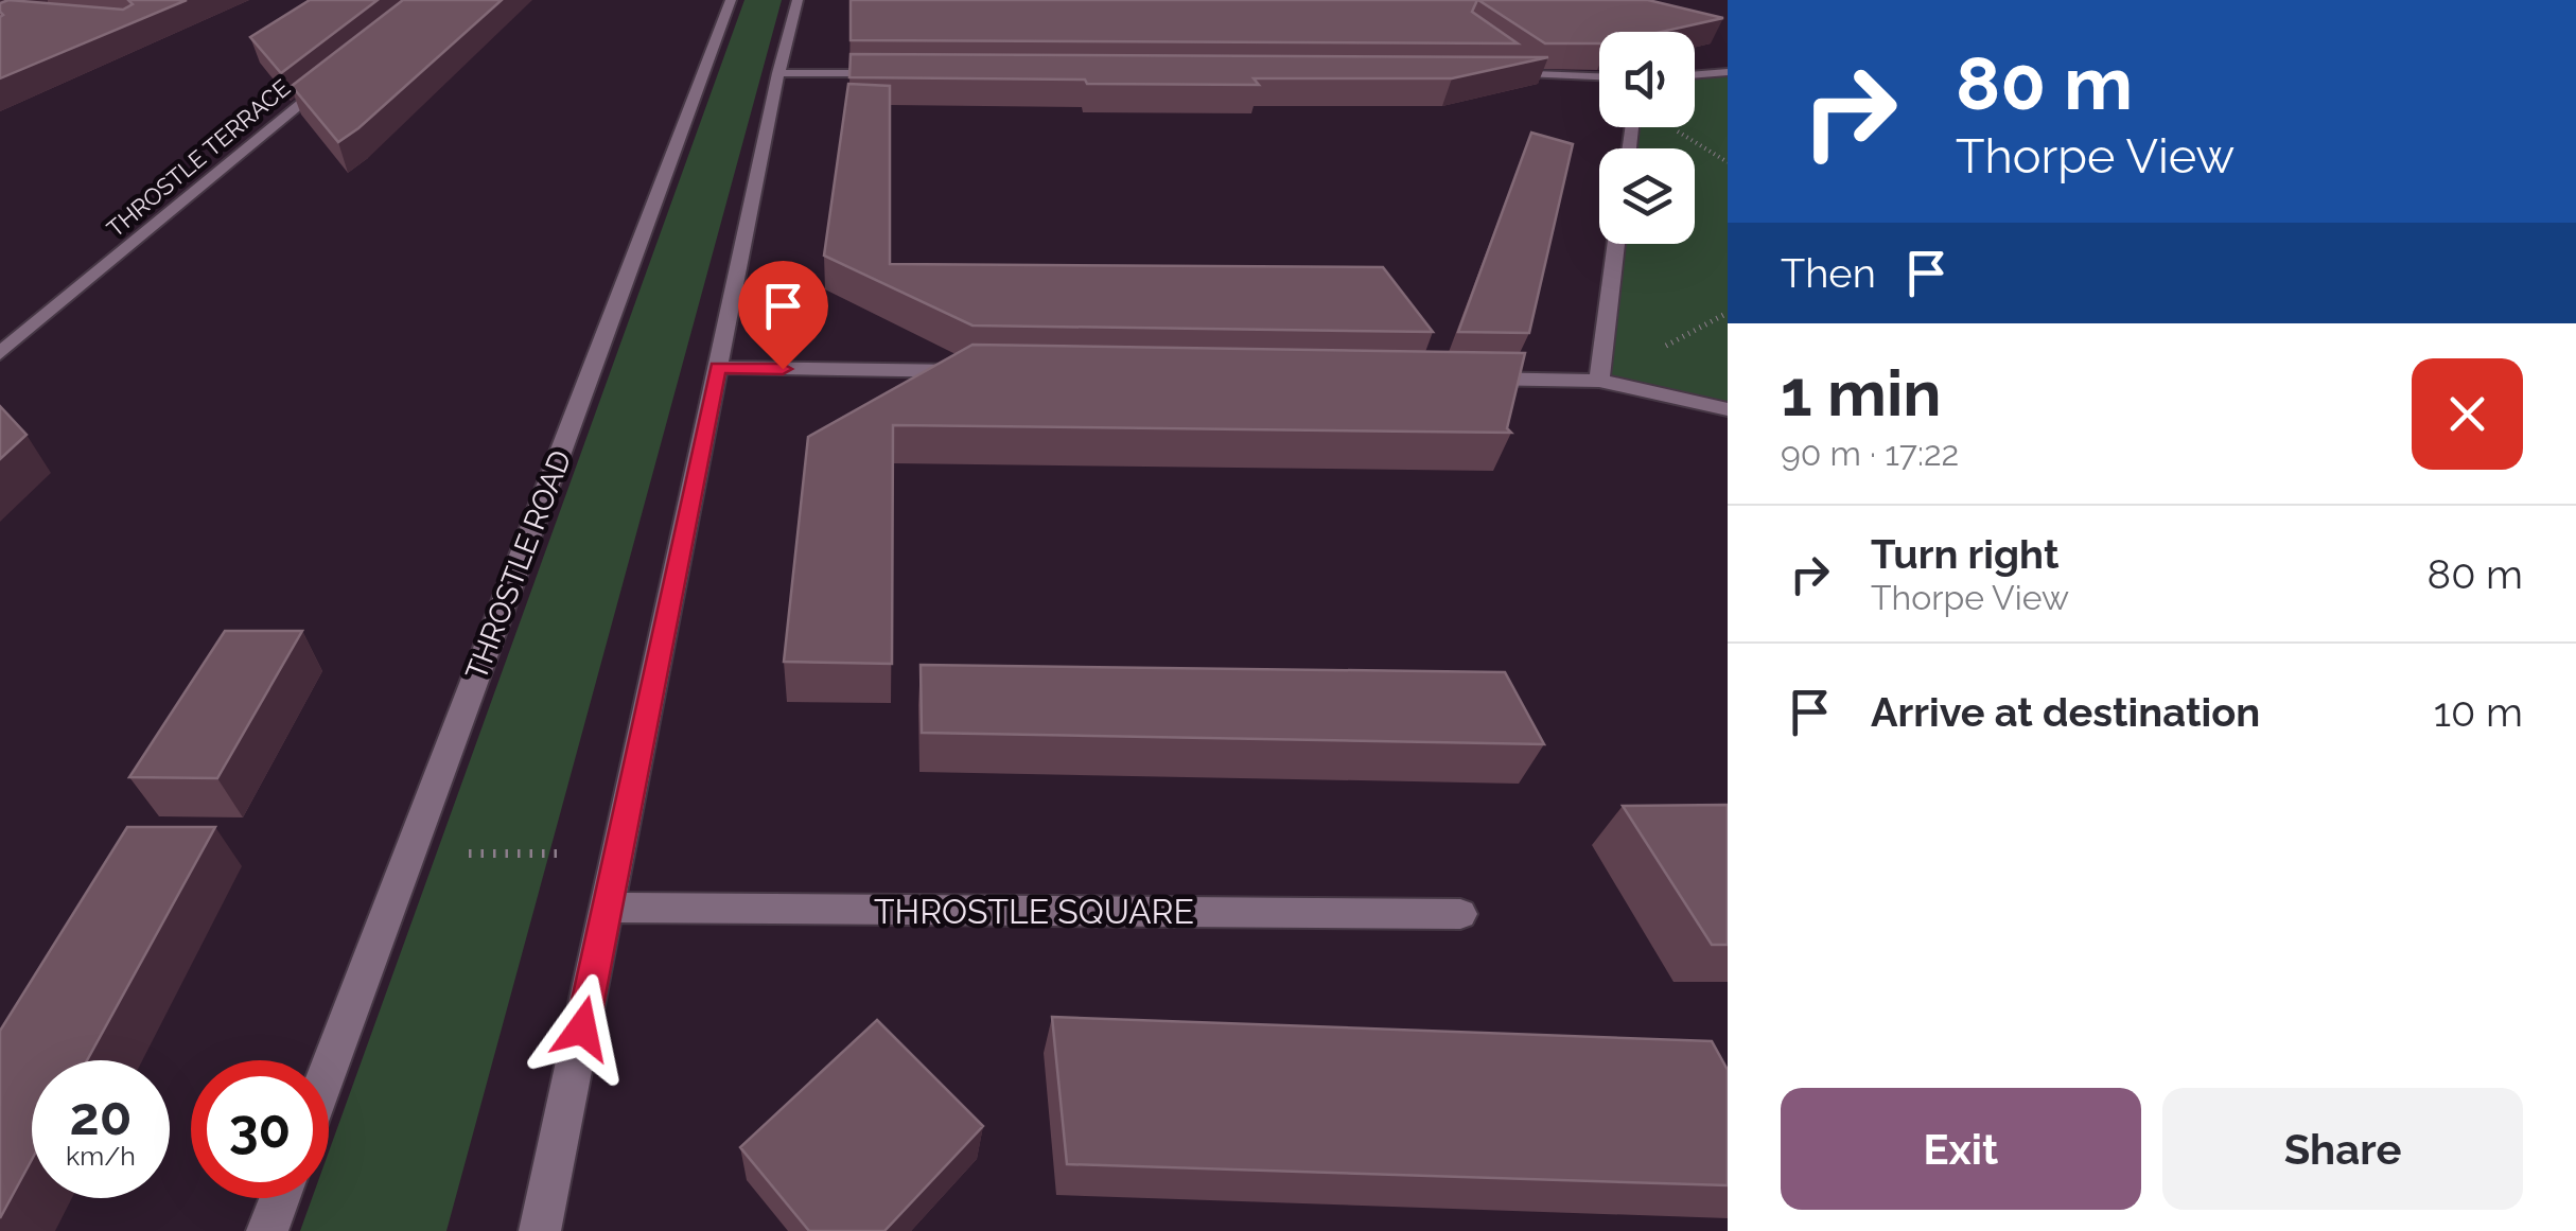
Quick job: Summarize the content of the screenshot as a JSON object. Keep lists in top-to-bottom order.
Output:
{
  "streets": {
    "street": ["THROSTLE TERRACE", "THROSTLE ROAD", "THROSTLE SQUARE"]
  },
  "page": {
    "turn": ["80 m", "Thorpe View"],
    "then": "Then",
    "heading": ["1 min", "90 m · 17:22"],
    "list": [
      {
        "name": "Turn right",
        "note": "Thorpe View",
        "value": "80 m"
      },
      {
        "name": "Arrive at destination",
        "value": "10 m"
      }
    ],
    "speed": "20 km/h",
    "limit": "30",
    "buttons": ["Exit", "Share"]
  }
}
